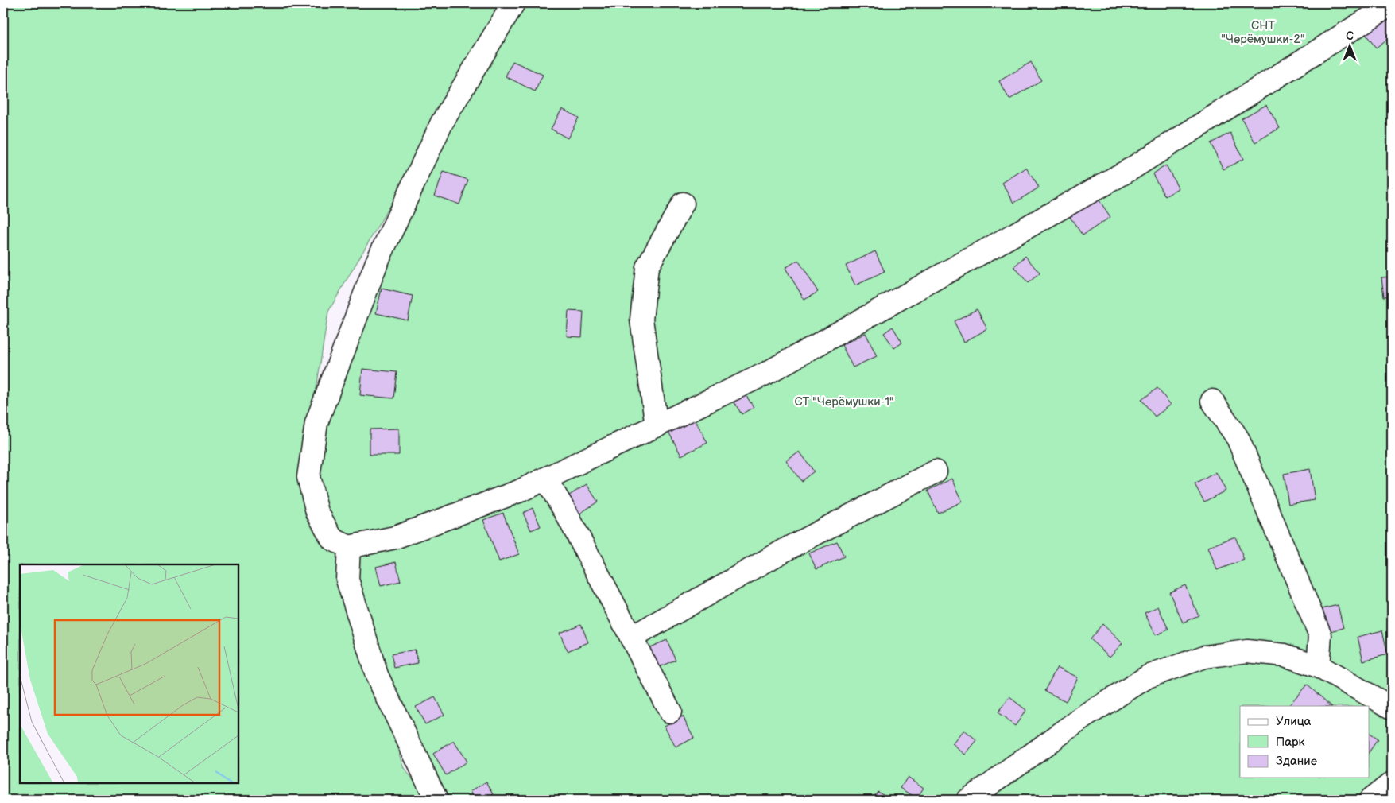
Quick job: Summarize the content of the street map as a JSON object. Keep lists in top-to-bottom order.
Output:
{
  "parks": ["СНТ \"Черёмушки-2\"", "СТ \"Черёмушки-1\""],
  "legend": ["Улица", "Парк", "Здание"],
  "north": "top"
}
